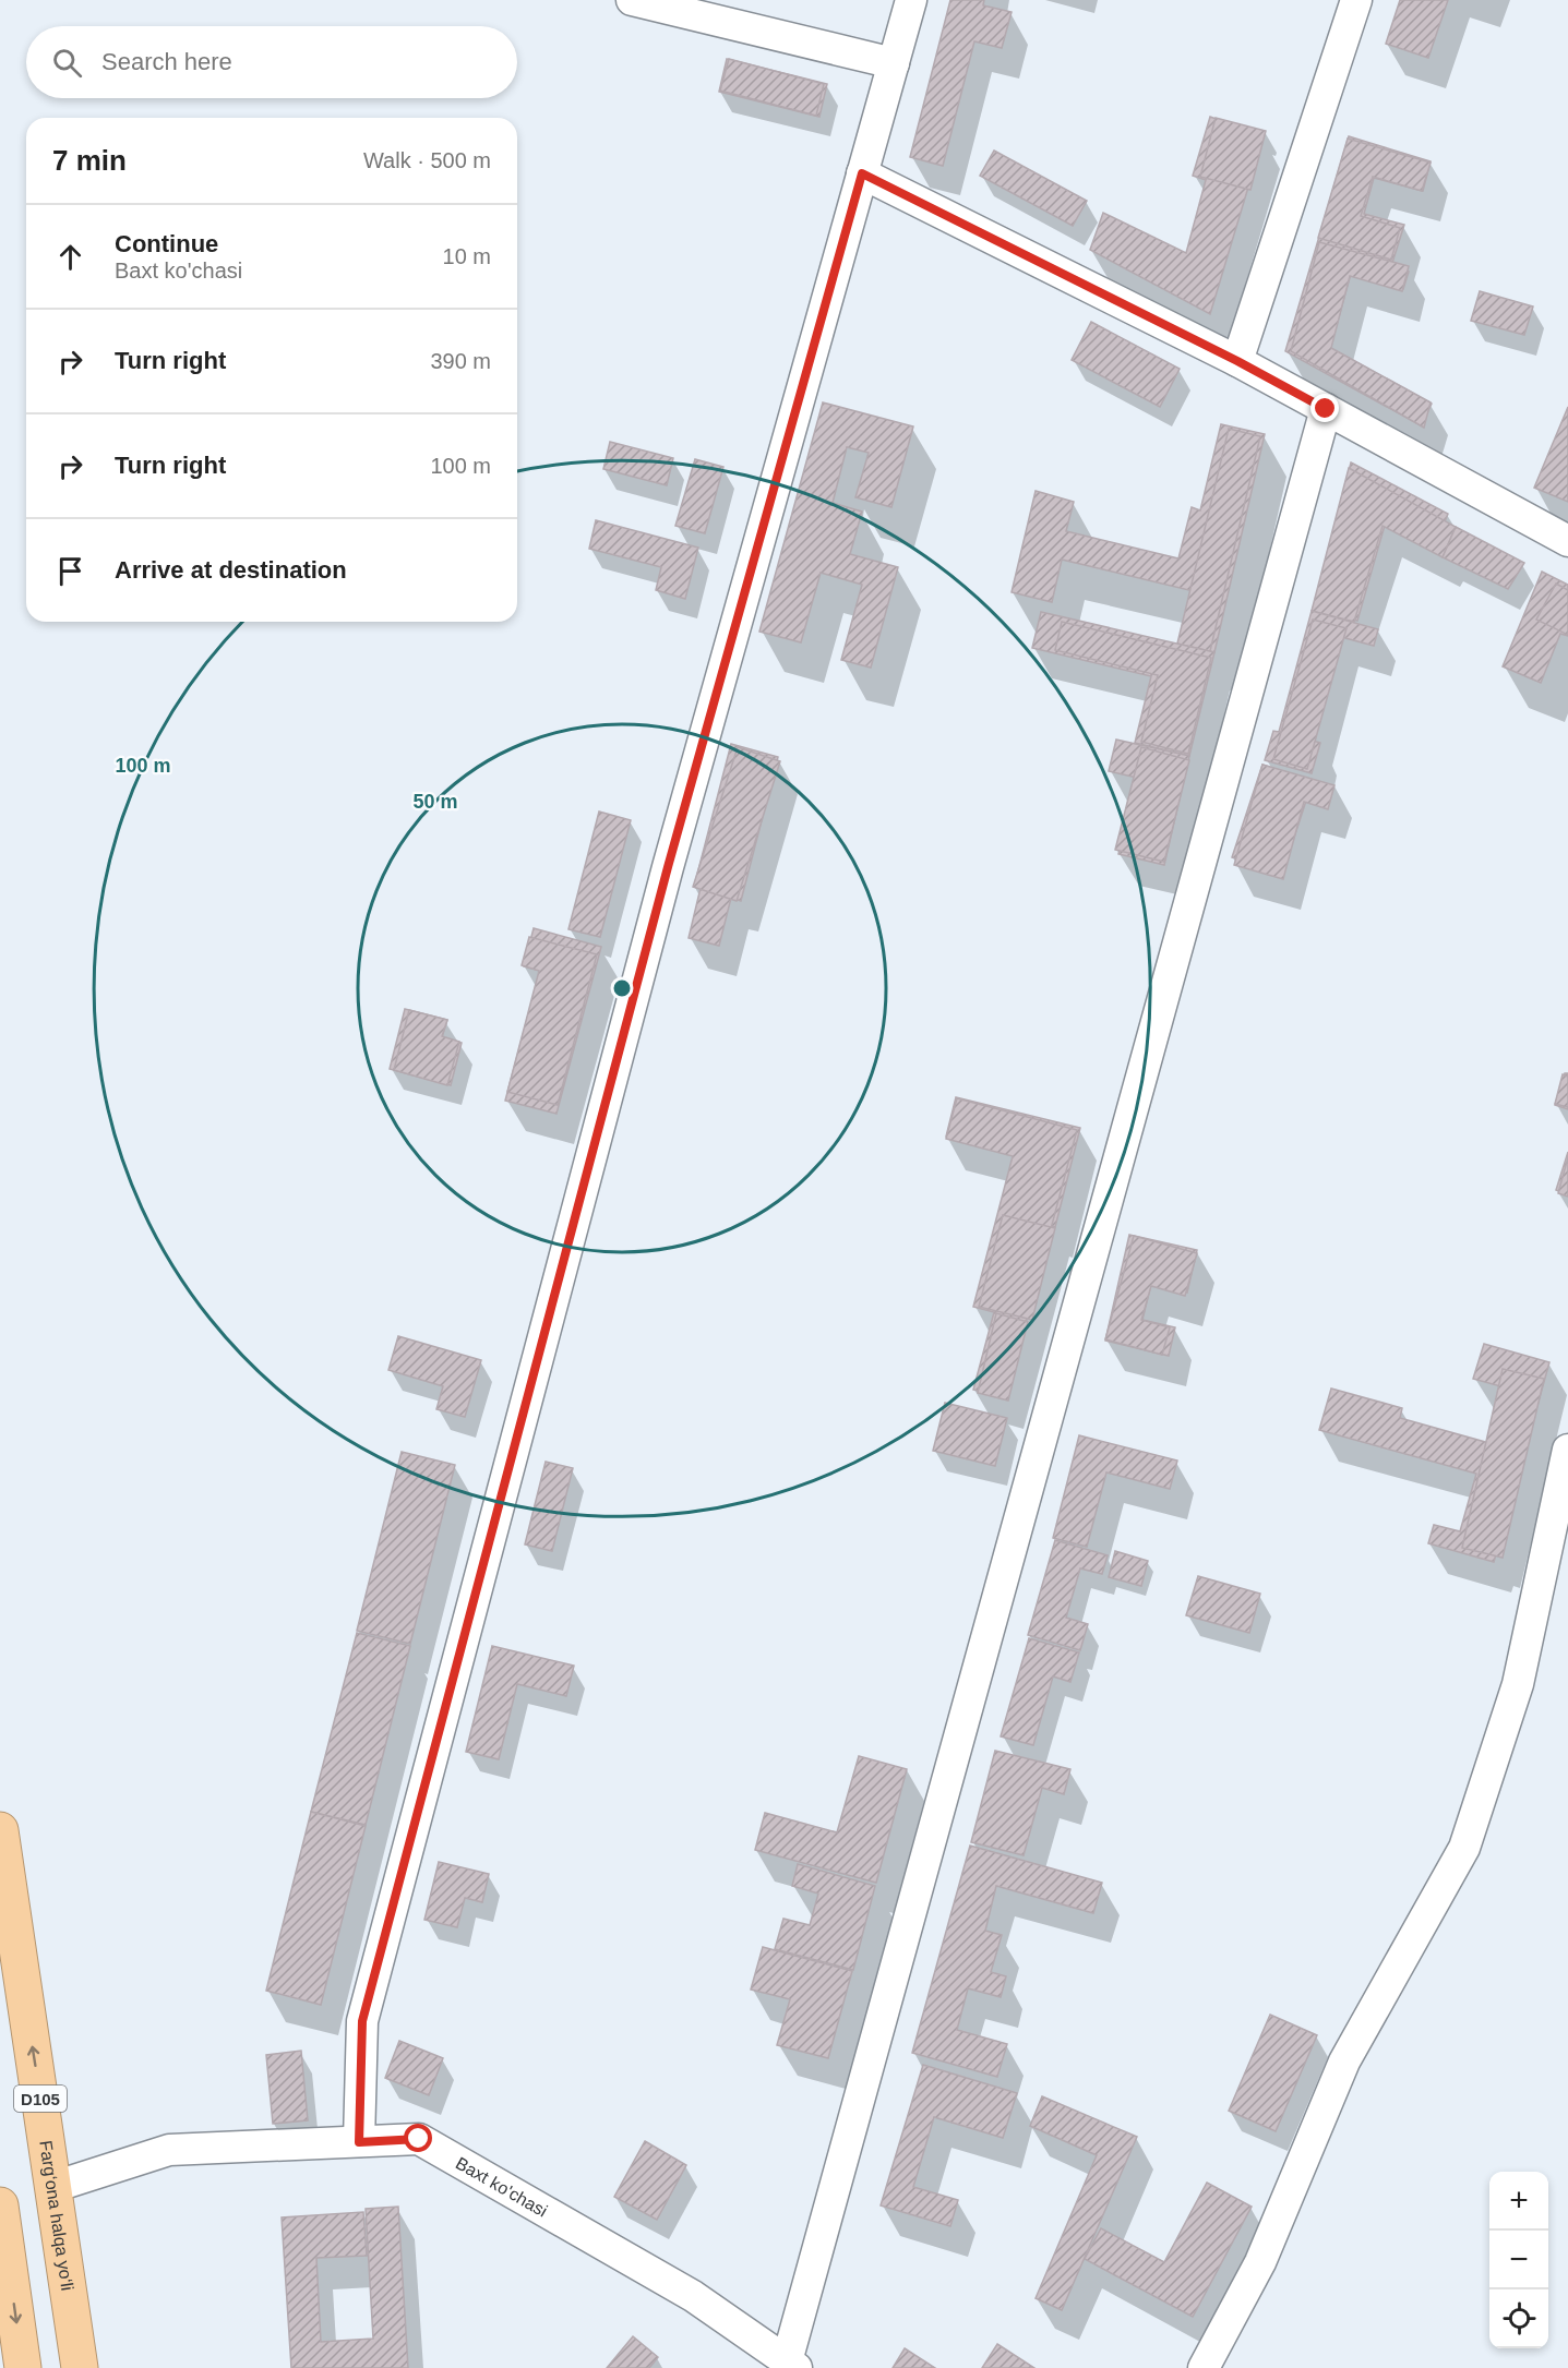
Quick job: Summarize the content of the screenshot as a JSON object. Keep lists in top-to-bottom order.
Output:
{
  "streets": {
    "highway": ["D105", "Farg‘ona halqa yo‘li"],
    "street": ["Baxt ko'chasi"]
  },
  "crossings": [
    ["Baxt ko'chasi", "Farg‘ona halqa yo‘li"]
  ],
  "one_way": ["Farg‘ona halqa yo‘li"],
  "page": {
    "search": "Search here",
    "heading": ["7 min", "Walk · 500 m"],
    "list": [
      ["Continue", "Baxt ko'chasi", "10 m"],
      ["Turn right", "390 m"],
      ["Turn right", "100 m"],
      "Arrive at destination"
    ],
    "map_buttons": ["+", "−"]
  },
  "rings": ["100 m", "50 m"]
}
